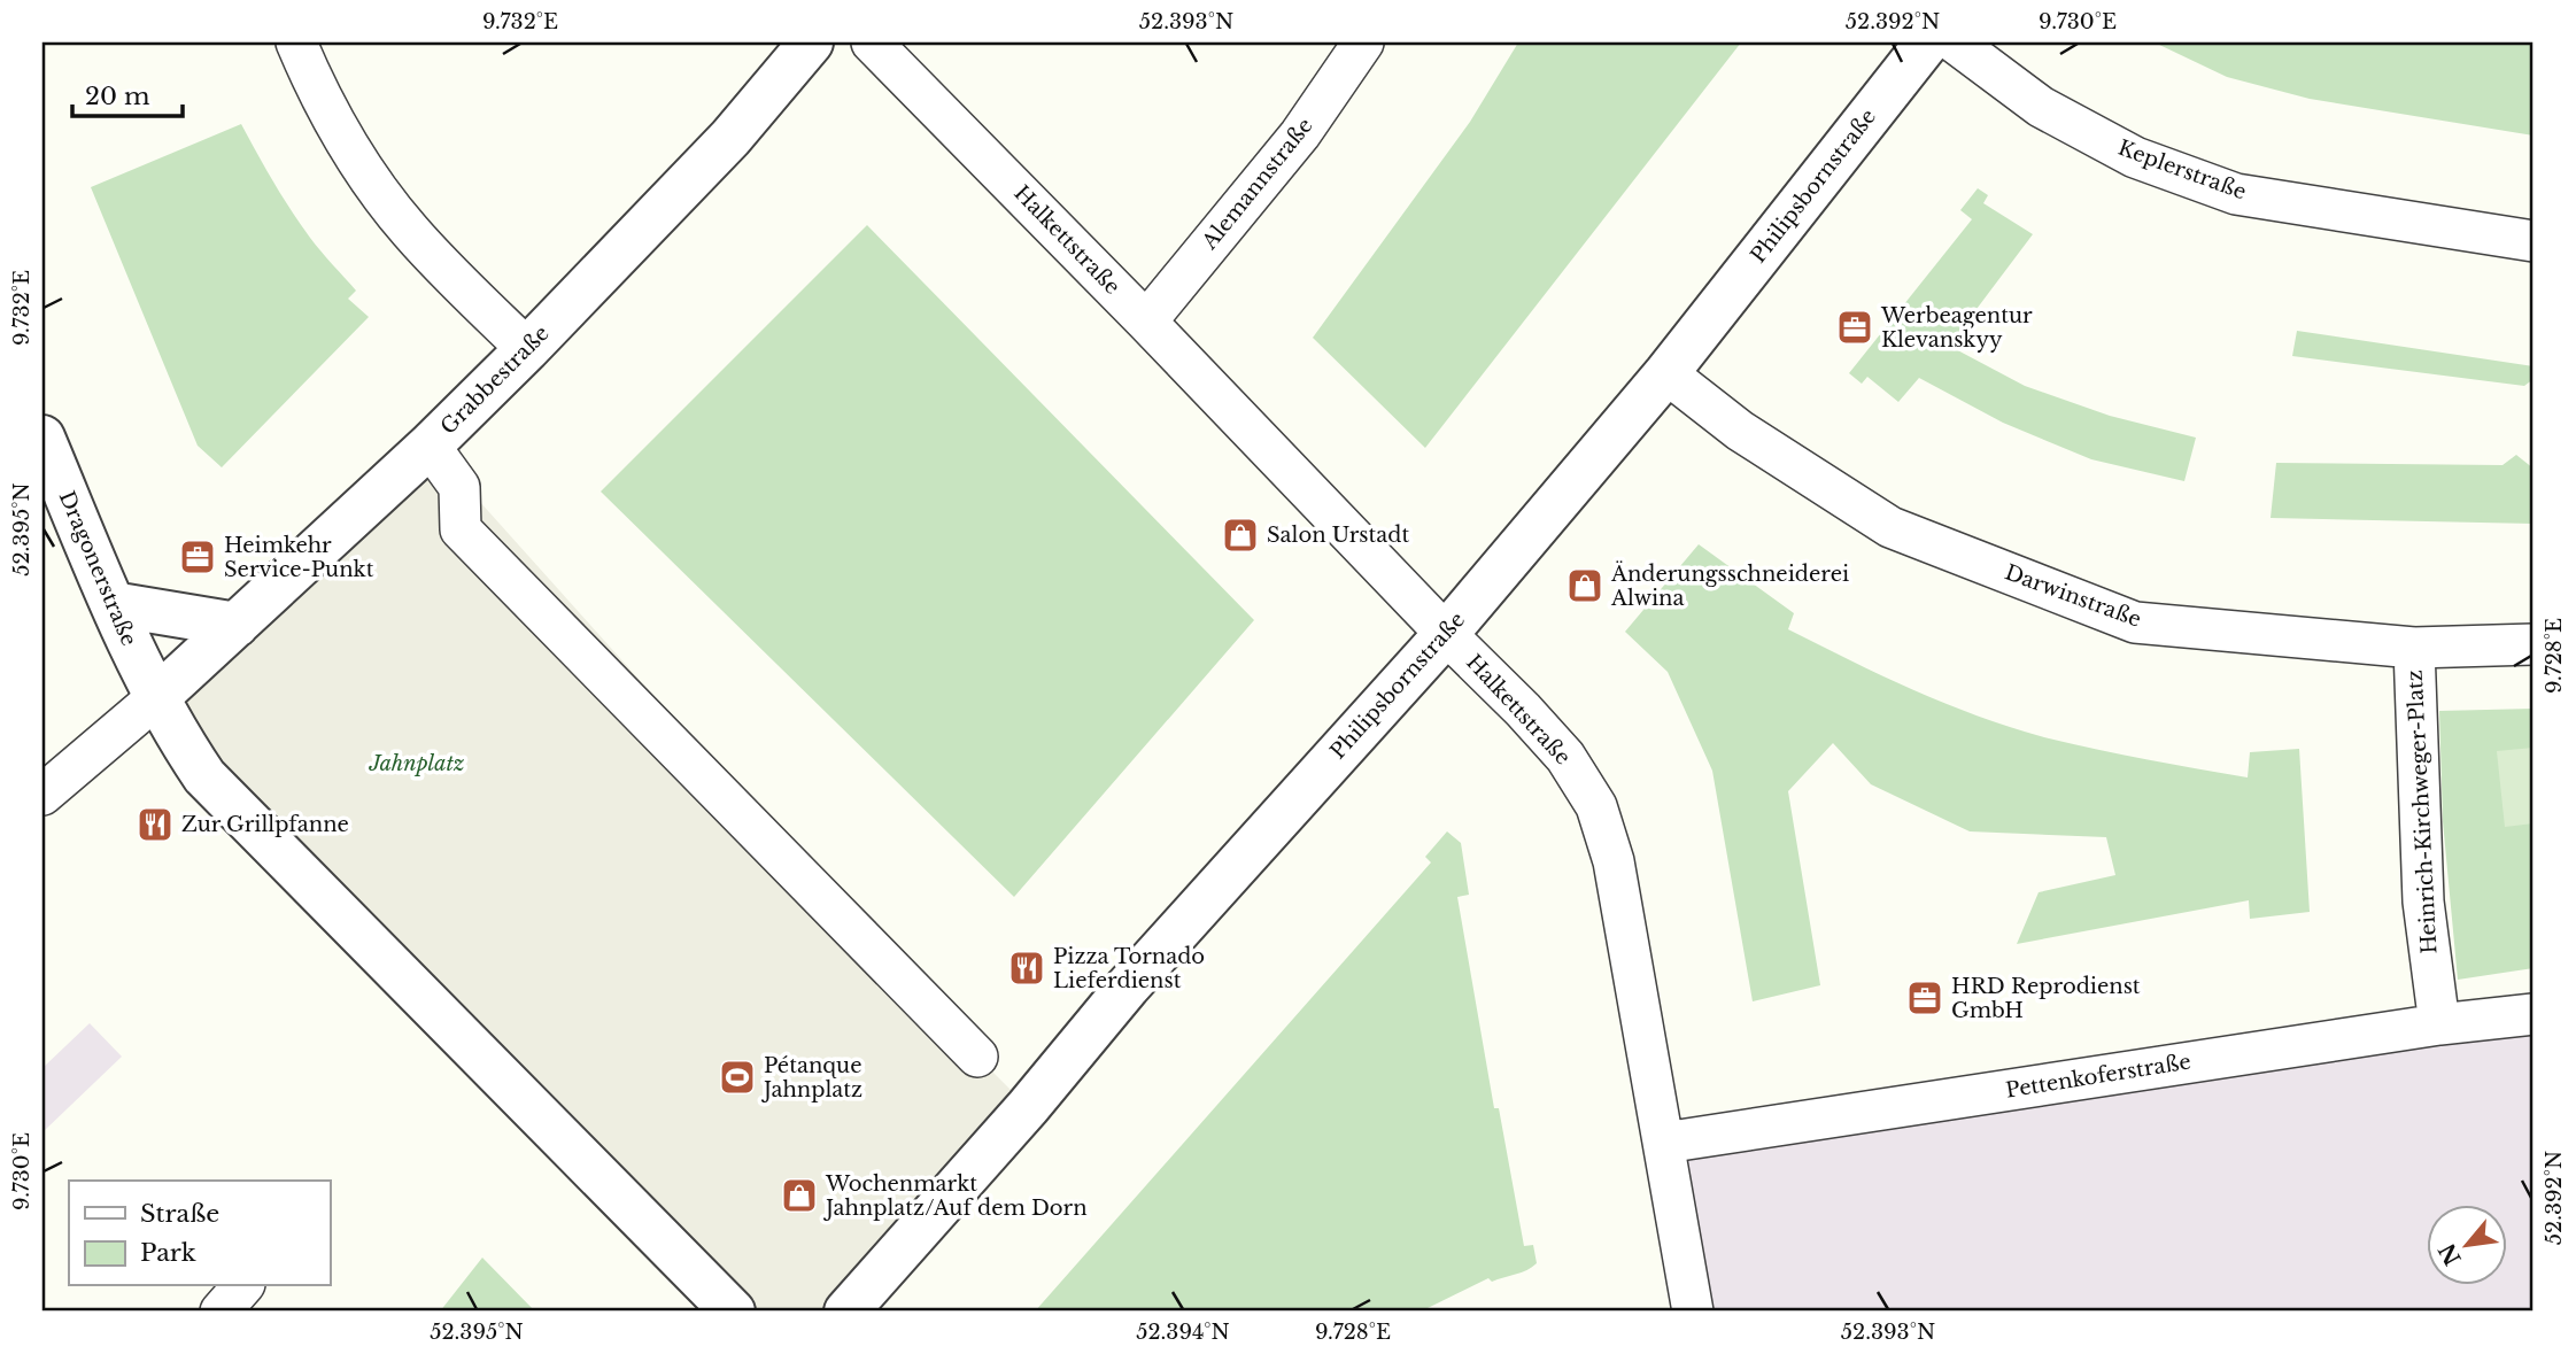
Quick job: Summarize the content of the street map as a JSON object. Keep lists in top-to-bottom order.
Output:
{
  "streets": {
    "street": [
      "Keplerstraße",
      "Alemannstraße",
      "Philipsbornstraße",
      "Halkettstraße",
      "Grabbestraße",
      "Dragonerstraße",
      "Darwinstraße",
      "Heinrich-Kirchweger-Platz",
      "Pettenkoferstraße"
    ]
  },
  "crossings": [
    ["Alemannstraße", "Halkettstraße"],
    ["Philipsbornstraße", "Halkettstraße"],
    ["Philipsbornstraße", "Darwinstraße"],
    ["Halkettstraße", "Pettenkoferstraße"],
    ["Grabbestraße", "Dragonerstraße"],
    ["Darwinstraße", "Heinrich-Kirchweger-Platz"],
    ["Heinrich-Kirchweger-Platz", "Pettenkoferstraße"]
  ],
  "parks": ["Jahnplatz"],
  "places": {
    "office": ["Werbeagentur Klevanskyy", "Heimkehr Service-Punkt", "HRD Reprodienst GmbH"],
    "shop": ["Salon Urstadt", "Änderungsschneiderei Alwina", "Wochenmarkt Jahnplatz/Auf dem Dorn"],
    "restaurant": ["Zur Grillpfanne", "Pizza Tornado Lieferdienst"],
    "sports": ["Pétanque Jahnplatz"]
  },
  "legend": ["Straße", "Park"],
  "scale_bar": "20 m",
  "north": "bottom left",
  "coordinates": [
    "9.732°E",
    "52.393°N",
    "52.392°N",
    "9.730°E",
    "52.395°N",
    "9.728°E",
    "52.394°N"
  ]
}
